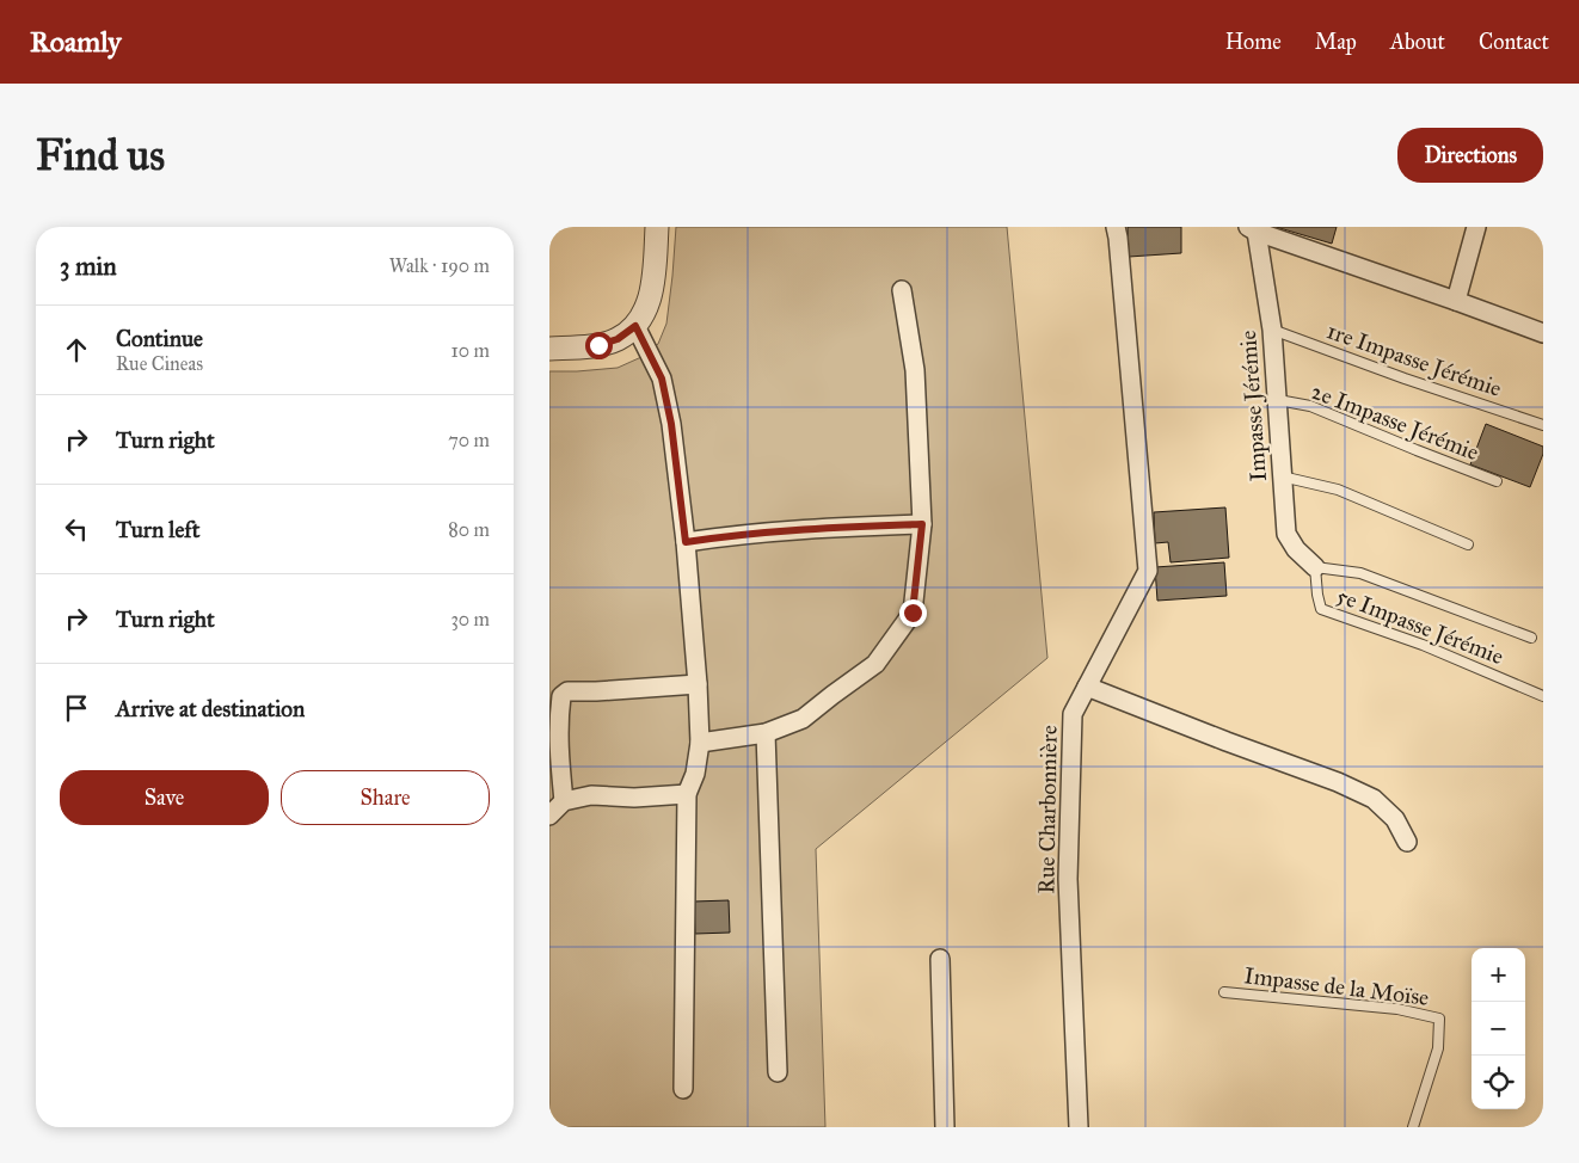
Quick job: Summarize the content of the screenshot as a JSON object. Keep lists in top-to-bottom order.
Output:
{
  "streets": {
    "street": ["Impasse Jérémie", "Rue Charbonnière"],
    "lane": [
      "1re Impasse Jérémie",
      "2e Impasse Jérémie",
      "5e Impasse Jérémie",
      "Impasse de la Moïse"
    ]
  },
  "crossings": [
    ["1re Impasse Jérémie", "Impasse Jérémie"],
    ["Impasse Jérémie", "2e Impasse Jérémie"],
    ["Impasse Jérémie", "5e Impasse Jérémie"]
  ],
  "page": {
    "header": "Roamly",
    "nav": [
      "Home",
      "Map",
      "About",
      "Contact"
    ],
    "buttons": [
      "Directions",
      ["Save", "Share"]
    ],
    "title": "Find us",
    "heading": ["3 min", "Walk · 190 m"],
    "list": [
      ["Continue", "Rue Cineas", "10 m"],
      ["Turn right", "70 m"],
      ["Turn left", "80 m"],
      ["Turn right", "30 m"],
      "Arrive at destination"
    ],
    "map_buttons": ["+", "−"]
  }
}
